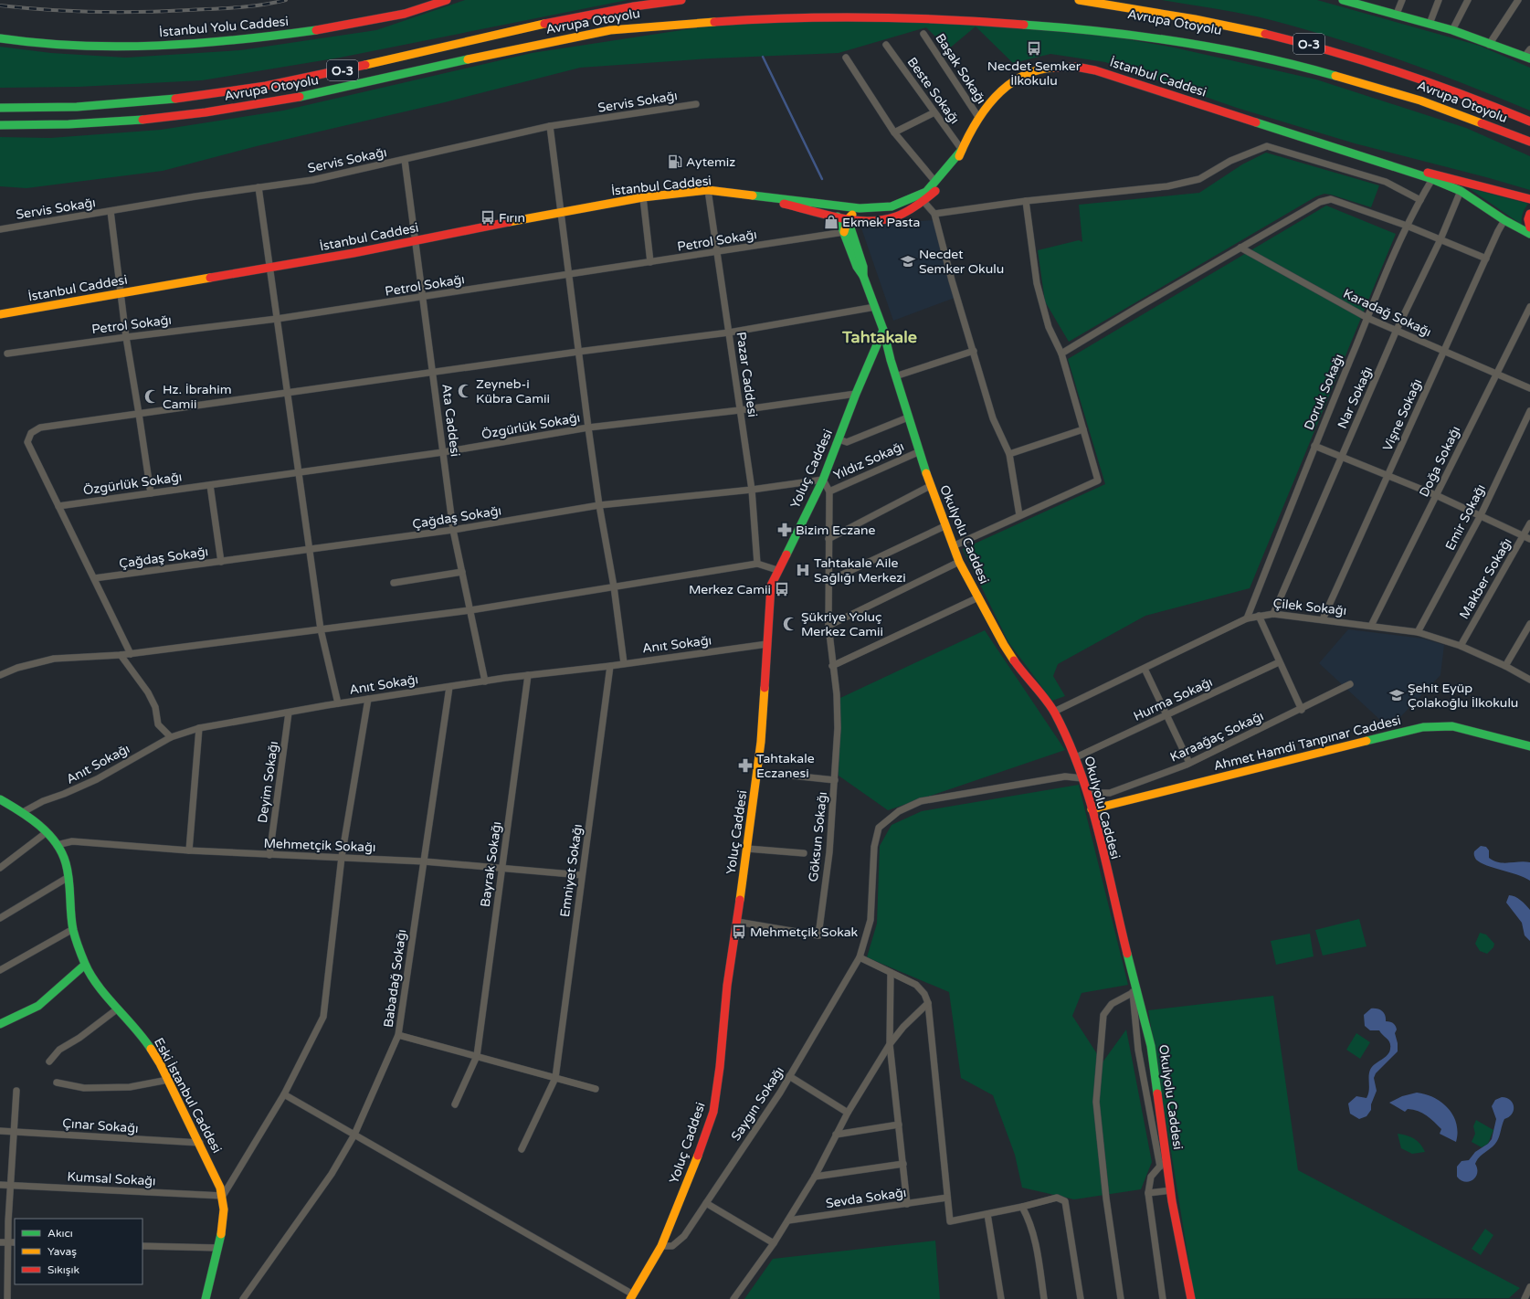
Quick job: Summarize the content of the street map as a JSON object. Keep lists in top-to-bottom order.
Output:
{
  "streets": {
    "main road": [
      "Avrupa Otoyolu",
      "İstanbul Yolu Caddesi",
      "O-3",
      "İstanbul Caddesi",
      "Yoluç Caddesi",
      "Okulyolu Caddesi",
      "Ahmet Hamdi Tanpınar Caddesi",
      "Eski İstanbul Caddesi"
    ],
    "street": [
      "Başak Sokağı",
      "Beste Sokağı",
      "Servis Sokağı",
      "Petrol Sokağı",
      "Karadağ Sokağı",
      "Pazar Caddesi",
      "Doruk Sokağı",
      "Nar Sokağı",
      "Vişne Sokağı",
      "Ata Caddesi",
      "Özgürlük Sokağı",
      "Yıldız Sokağı",
      "Doğa Sokağı",
      "Çağdaş Sokağı",
      "Emir Sokağı",
      "Makber Sokağı",
      "Çilek Sokağı",
      "Anıt Sokağı",
      "Hurma Sokağı",
      "Karaağaç Sokağı",
      "Deyim Sokağı",
      "Göksun Sokağı",
      "Mehmetçik Sokağı",
      "Bayrak Sokağı",
      "Emniyet Sokağı",
      "Babadağ Sokağı",
      "Saygın Sokağı",
      "Çınar Sokağı",
      "Kumsal Sokağı",
      "Sevda Sokağı"
    ]
  },
  "crossings": [
    ["Başak Sokağı", "İstanbul Caddesi"],
    ["İstanbul Caddesi", "Beste Sokağı"],
    ["İstanbul Caddesi", "Pazar Caddesi"],
    ["İstanbul Caddesi", "Ata Caddesi"],
    ["Servis Sokağı", "Ata Caddesi"],
    ["Petrol Sokağı", "Pazar Caddesi"],
    ["Petrol Sokağı", "Ata Caddesi"],
    ["Karadağ Sokağı", "Doruk Sokağı"],
    ["Karadağ Sokağı", "Nar Sokağı"],
    ["Karadağ Sokağı", "Vişne Sokağı"],
    ["Karadağ Sokağı", "Doğa Sokağı"],
    ["Pazar Caddesi", "Özgürlük Sokağı"],
    ["Pazar Caddesi", "Çağdaş Sokağı"],
    ["Doruk Sokağı", "Çilek Sokağı"],
    ["Nar Sokağı", "Çilek Sokağı"],
    ["Vişne Sokağı", "Çilek Sokağı"],
    ["Ata Caddesi", "Özgürlük Sokağı"],
    ["Ata Caddesi", "Çağdaş Sokağı"],
    ["Ata Caddesi", "Anıt Sokağı"],
    ["Özgürlük Sokağı", "Yoluç Caddesi"],
    ["Yıldız Sokağı", "Okulyolu Caddesi"],
    ["Yıldız Sokağı", "Göksun Sokağı"],
    ["Doğa Sokağı", "Çilek Sokağı"],
    ["Yoluç Caddesi", "Çağdaş Sokağı"],
    ["Yoluç Caddesi", "Okulyolu Caddesi"],
    ["Yoluç Caddesi", "Anıt Sokağı"],
    ["Yoluç Caddesi", "Göksun Sokağı"],
    ["Yoluç Caddesi", "Saygın Sokağı"],
    ["Çağdaş Sokağı", "Göksun Sokağı"],
    ["Emir Sokağı", "Çilek Sokağı"],
    ["Okulyolu Caddesi", "Çilek Sokağı"],
    ["Okulyolu Caddesi", "Hurma Sokağı"],
    ["Okulyolu Caddesi", "Karaağaç Sokağı"],
    ["Okulyolu Caddesi", "Ahmet Hamdi Tanpınar Caddesi"],
    ["Okulyolu Caddesi", "Saygın Sokağı"],
    ["Makber Sokağı", "Çilek Sokağı"],
    ["Anıt Sokağı", "Deyim Sokağı"],
    ["Anıt Sokağı", "Bayrak Sokağı"],
    ["Anıt Sokağı", "Emniyet Sokağı"],
    ["Anıt Sokağı", "Babadağ Sokağı"],
    ["Anıt Sokağı", "Eski İstanbul Caddesi"],
    ["Deyim Sokağı", "Mehmetçik Sokağı"],
    ["Mehmetçik Sokağı", "Bayrak Sokağı"],
    ["Mehmetçik Sokağı", "Emniyet Sokağı"],
    ["Mehmetçik Sokağı", "Babadağ Sokağı"],
    ["Mehmetçik Sokağı", "Eski İstanbul Caddesi"],
    ["Eski İstanbul Caddesi", "Çınar Sokağı"],
    ["Eski İstanbul Caddesi", "Kumsal Sokağı"]
  ],
  "districts": ["Tahtakale"],
  "places": {
    "bus stop": [
      "Necdet Semker İlkokulu",
      "Fırın",
      "Merkez Camii",
      "Mehmetçik Sokak"
    ],
    "fuel station": ["Aytemiz"],
    "shop": ["Ekmek Pasta"],
    "school or university": ["Necdet Semker Okulu", "Şehit Eyüp Çolakoğlu İlkokulu"],
    "mosque": ["Zeyneb-i Kübra Camii", "Hz. İbrahim Camii", "Şükriye Yoluç Merkez Camii"],
    "pharmacy": ["Bizim Eczane", "Tahtakale Eczanesi"],
    "hospital": ["Tahtakale Aile Sağlığı Merkezi"]
  },
  "legend": ["Akıcı", "Yavaş", "Sıkışık"]
}
